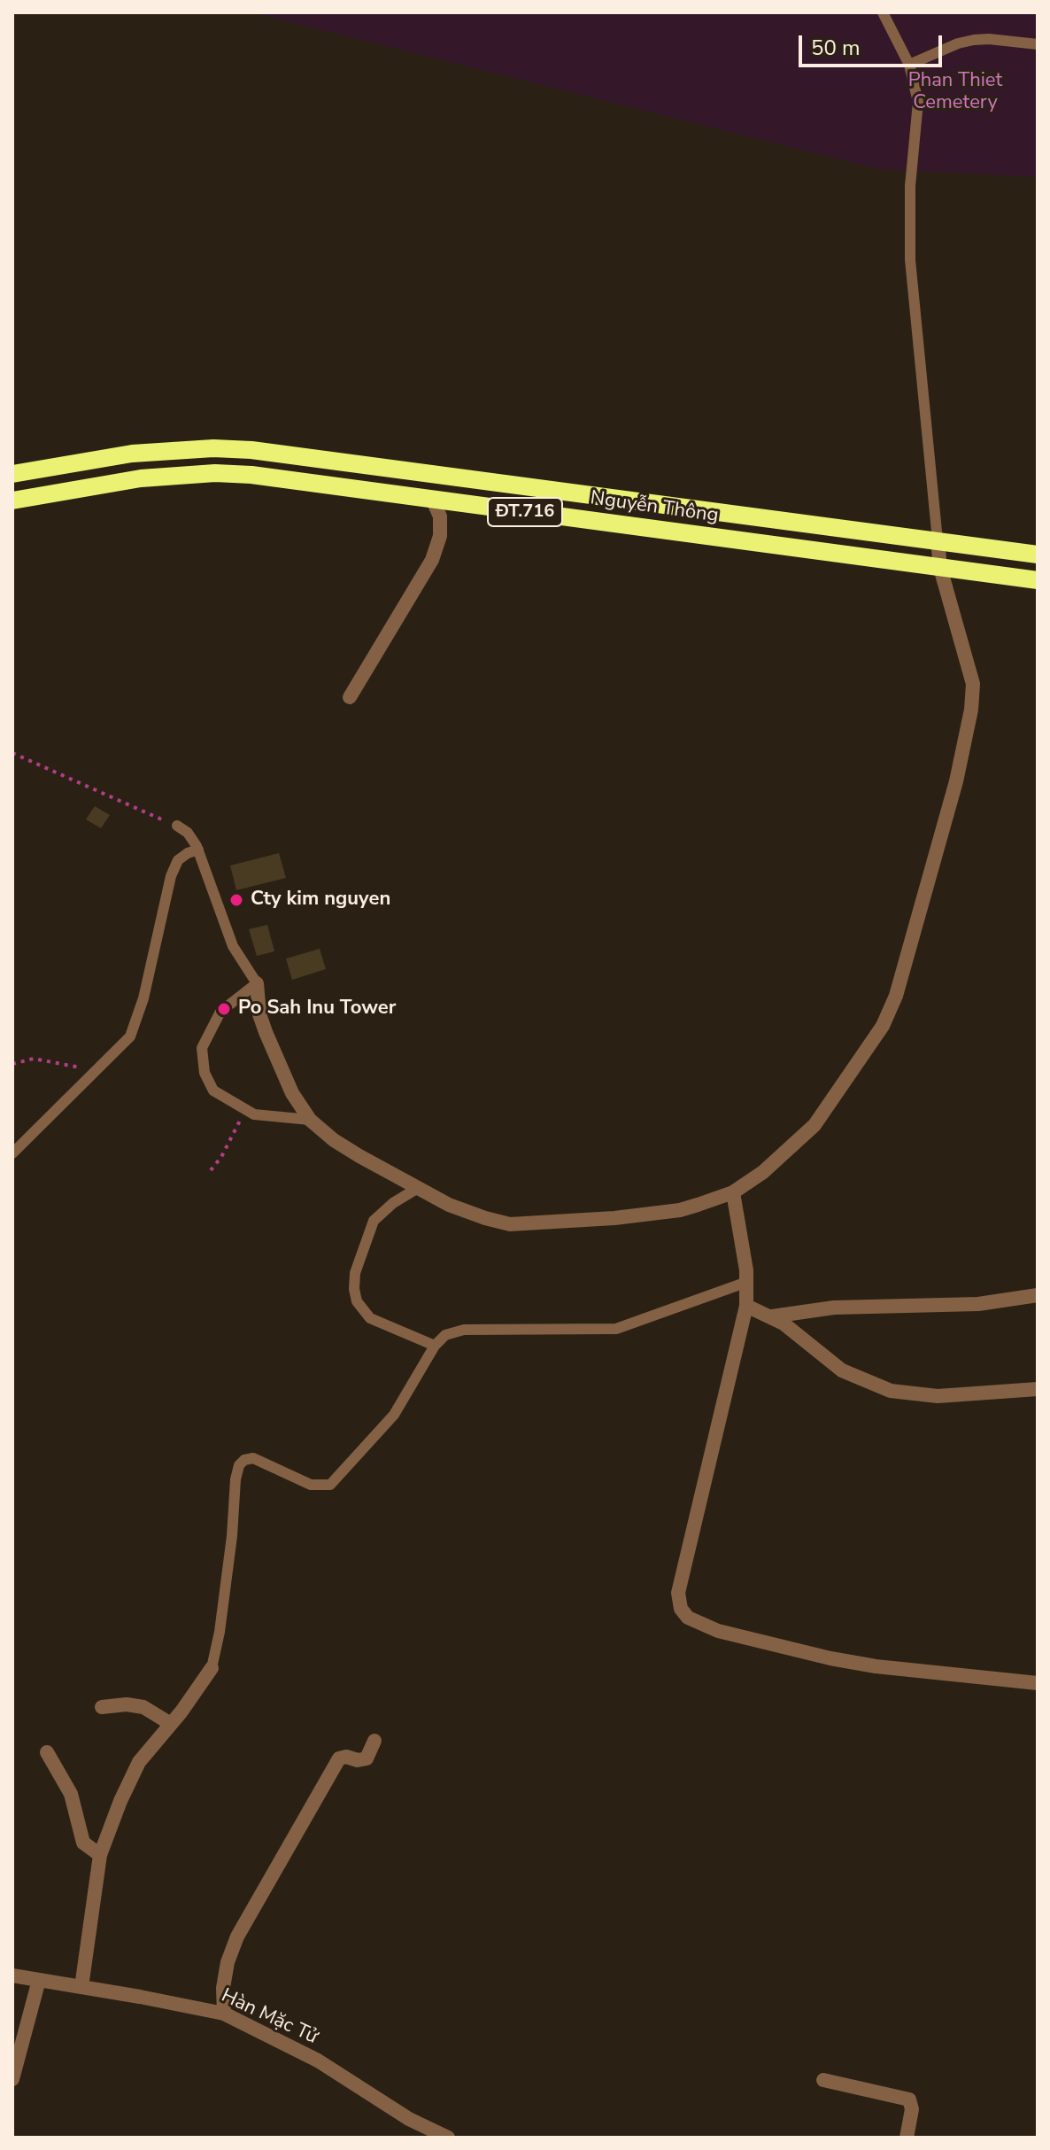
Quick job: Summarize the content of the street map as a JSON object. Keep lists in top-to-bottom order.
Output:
{
  "streets": {
    "main road": ["Nguyễn Thông", "ĐT.716"],
    "street": ["Hàn Mặc Tử"]
  },
  "parks": ["Phan Thiet Cemetery"],
  "places": ["Cty kim nguyen", "Po Sah Inu Tower"],
  "scale_bar": "50 m"
}
